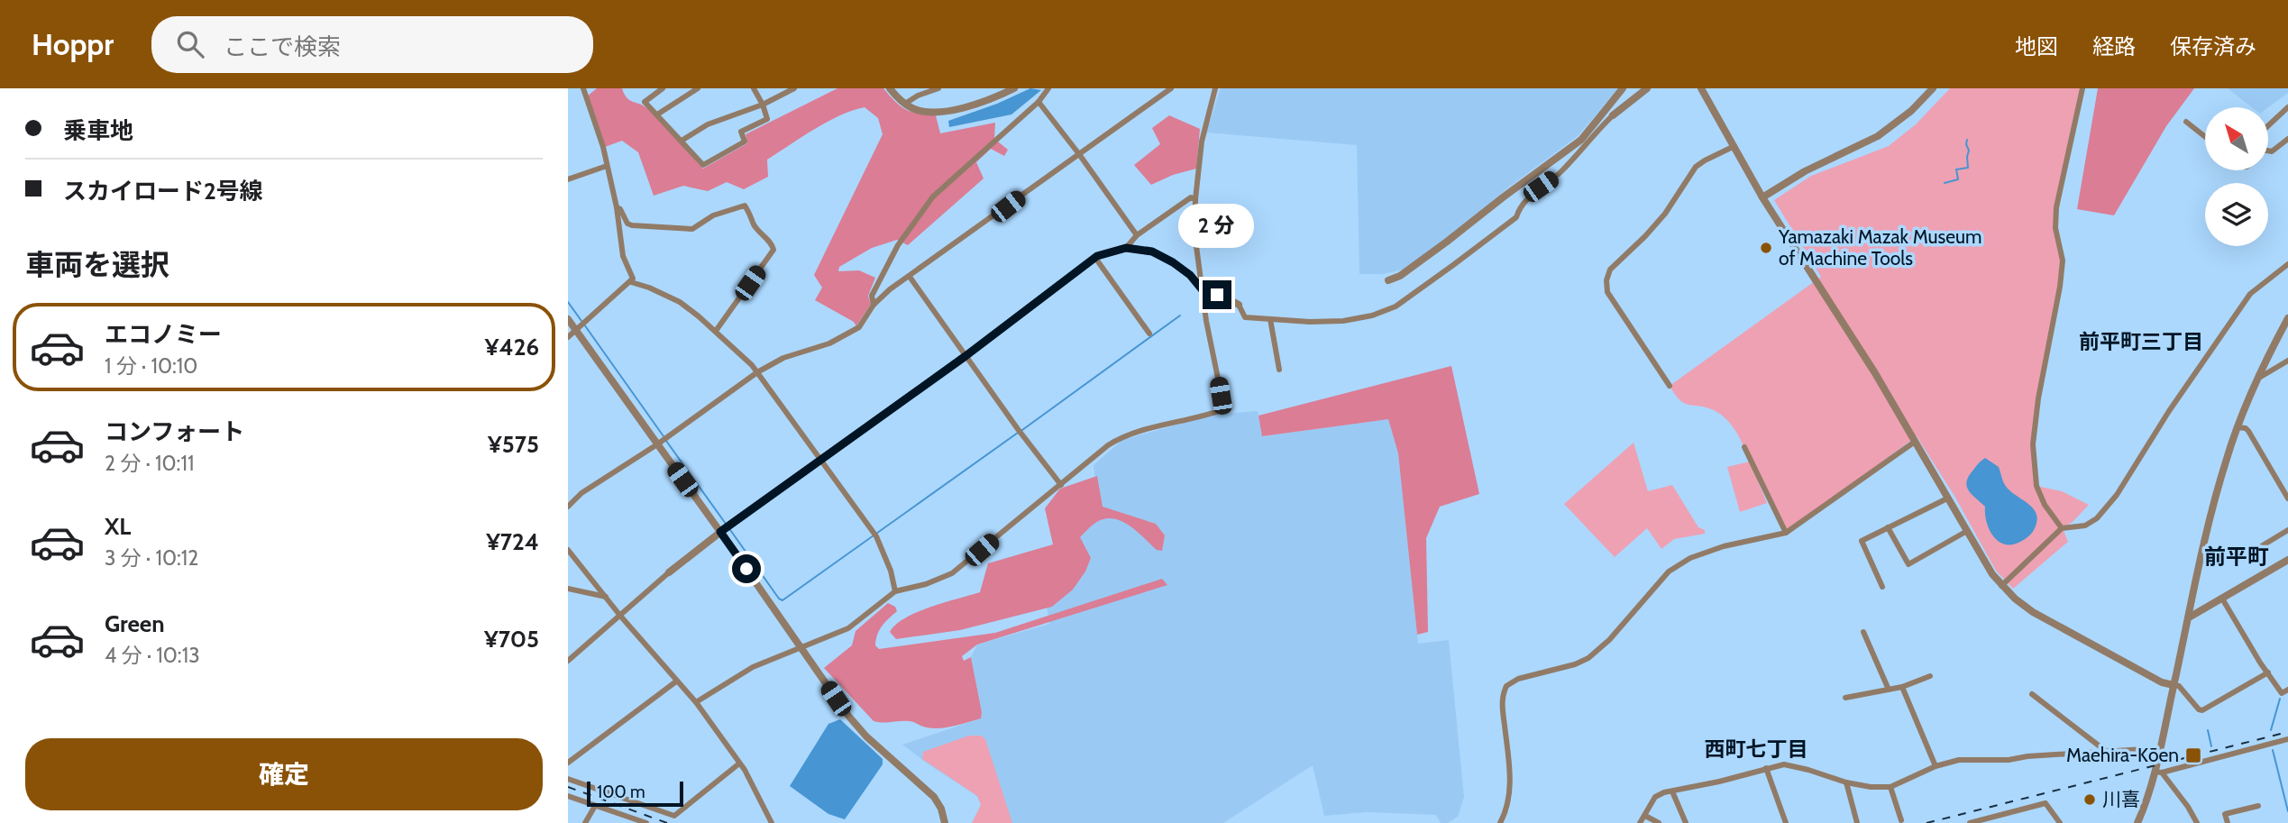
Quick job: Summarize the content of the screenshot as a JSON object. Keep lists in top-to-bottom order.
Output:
{
  "districts": ["前平町三丁目", "前平町", "西町七丁目"],
  "places": {
    "other": ["Yamazaki Mazak Museum of Machine Tools", "川喜"],
    "transit": ["Maehira-Kōen"]
  },
  "scale_bar": "100 m",
  "north": "top left",
  "page": {
    "header": "Hoppr",
    "search": "ここで検索",
    "nav": ["地図", "経路", "保存済み"],
    "banner": ["乗車地", "スカイロード2号線"],
    "bubble": "2 分",
    "heading": "車両を選択",
    "list": [
      {
        "name": "エコノミー",
        "note": "1 分 · 10:10",
        "value": "¥426"
      },
      {
        "name": "コンフォート",
        "note": "2 分 · 10:11",
        "value": "¥575"
      },
      {
        "name": "XL",
        "note": "3 分 · 10:12",
        "value": "¥724"
      },
      {
        "name": "Green",
        "note": "4 分 · 10:13",
        "value": "¥705"
      }
    ],
    "buttons": "確定",
    "scale": "100 m"
  }
}
